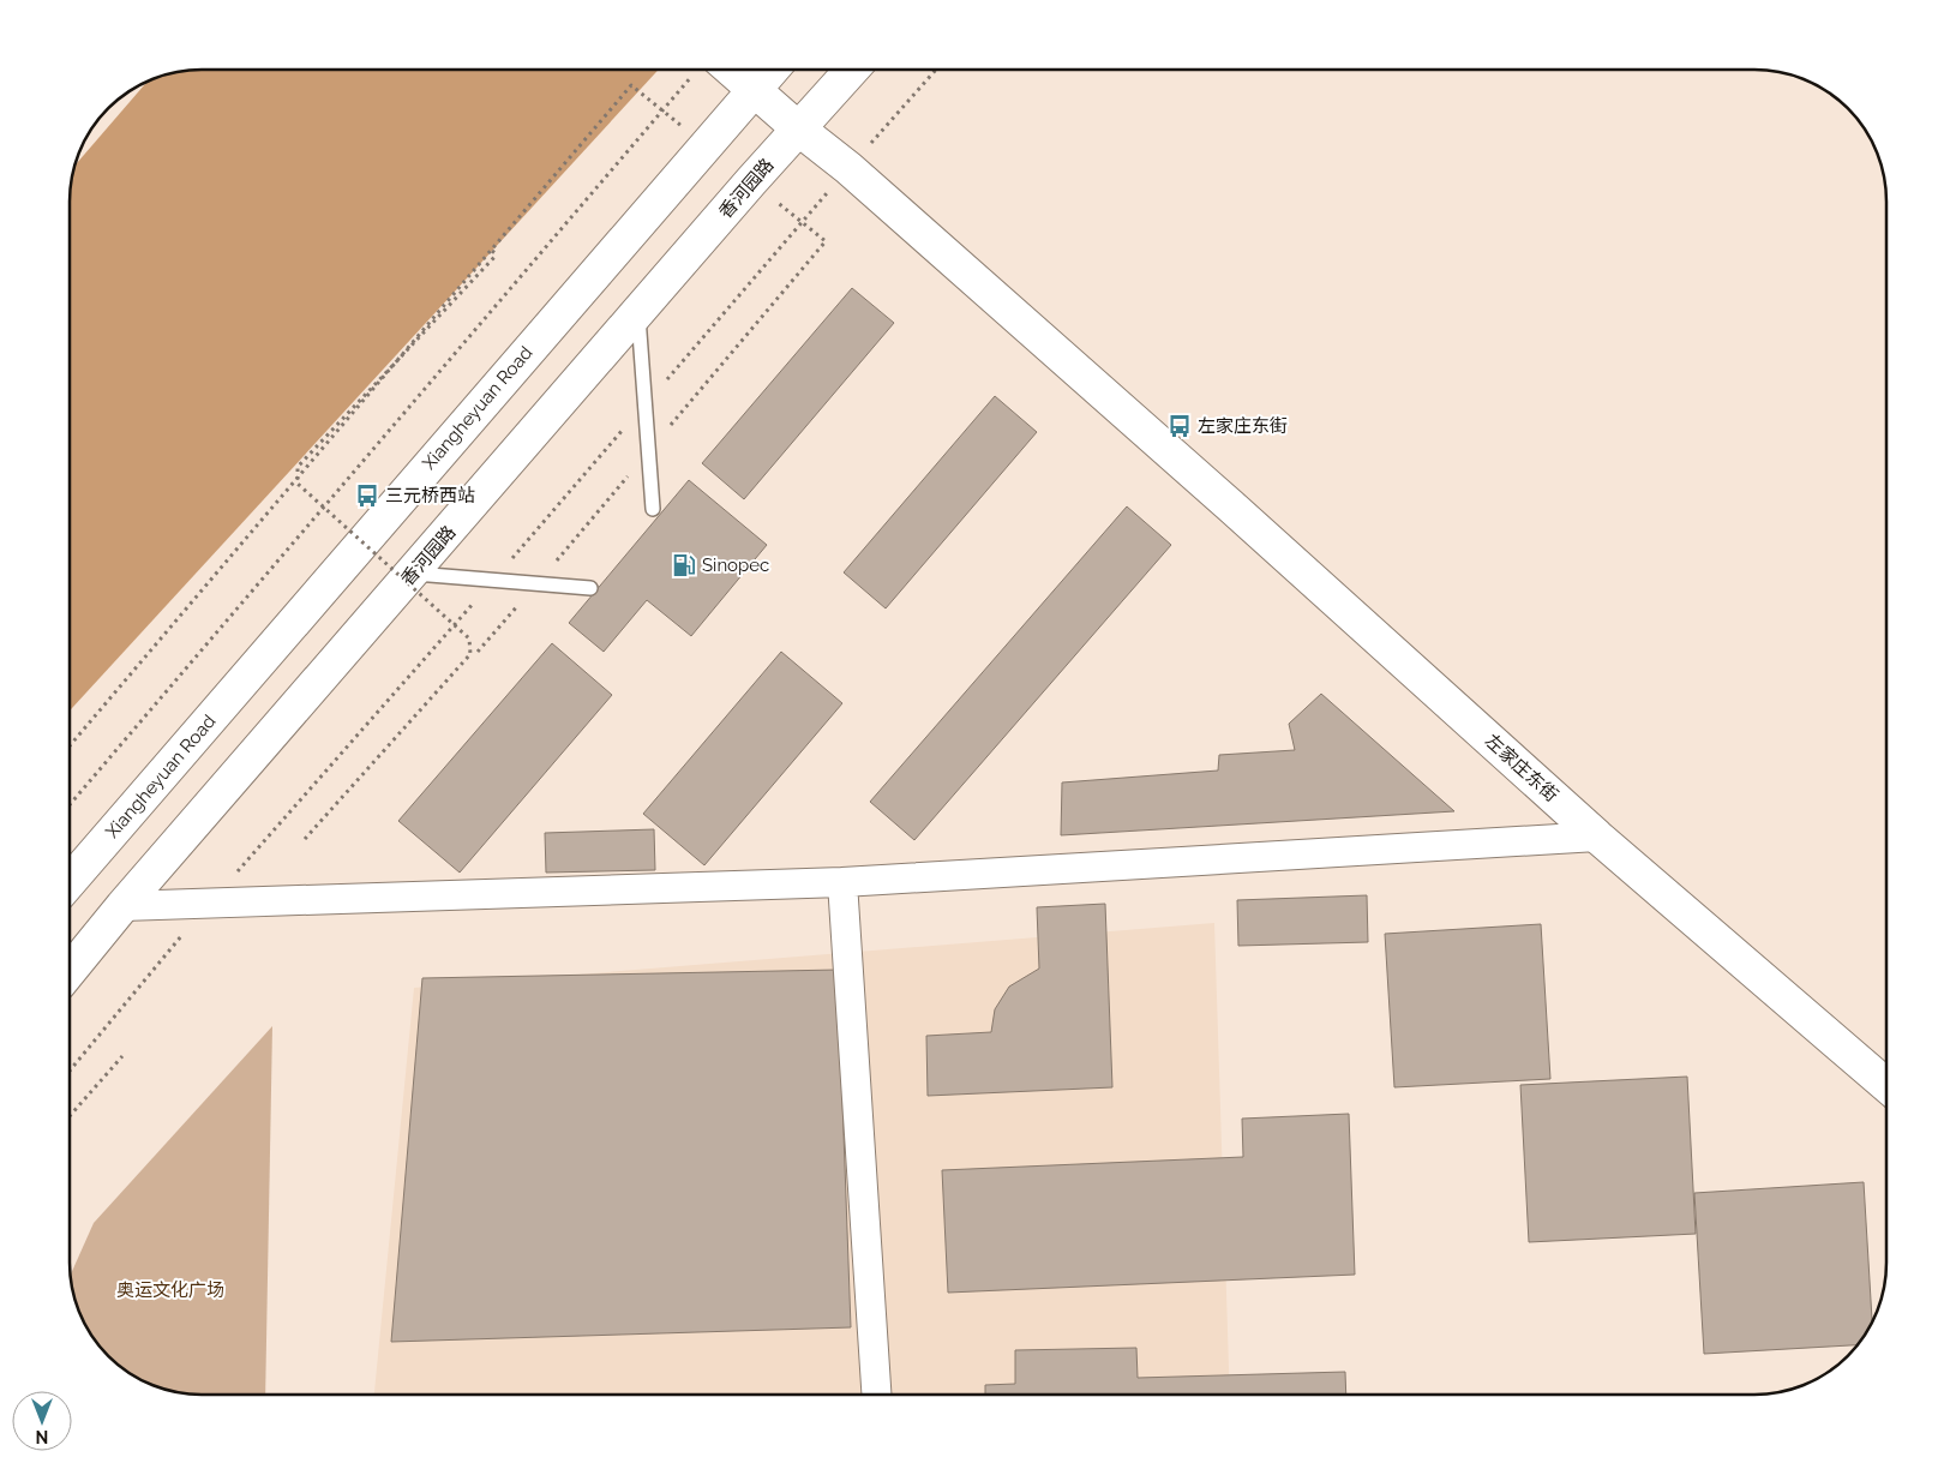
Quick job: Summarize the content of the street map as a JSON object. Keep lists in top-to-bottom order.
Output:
{
  "streets": {
    "main road": ["香河园路", "Xiangheyuan Road", "左家庄东街"]
  },
  "crossings": [
    ["香河园路", "左家庄东街"],
    ["Xiangheyuan Road", "左家庄东街"]
  ],
  "parks": ["奥运文化广场"],
  "places": {
    "bus stop": ["左家庄东街", "三元桥西站"],
    "fuel station": ["Sinopec"]
  },
  "north": "bottom"
}
